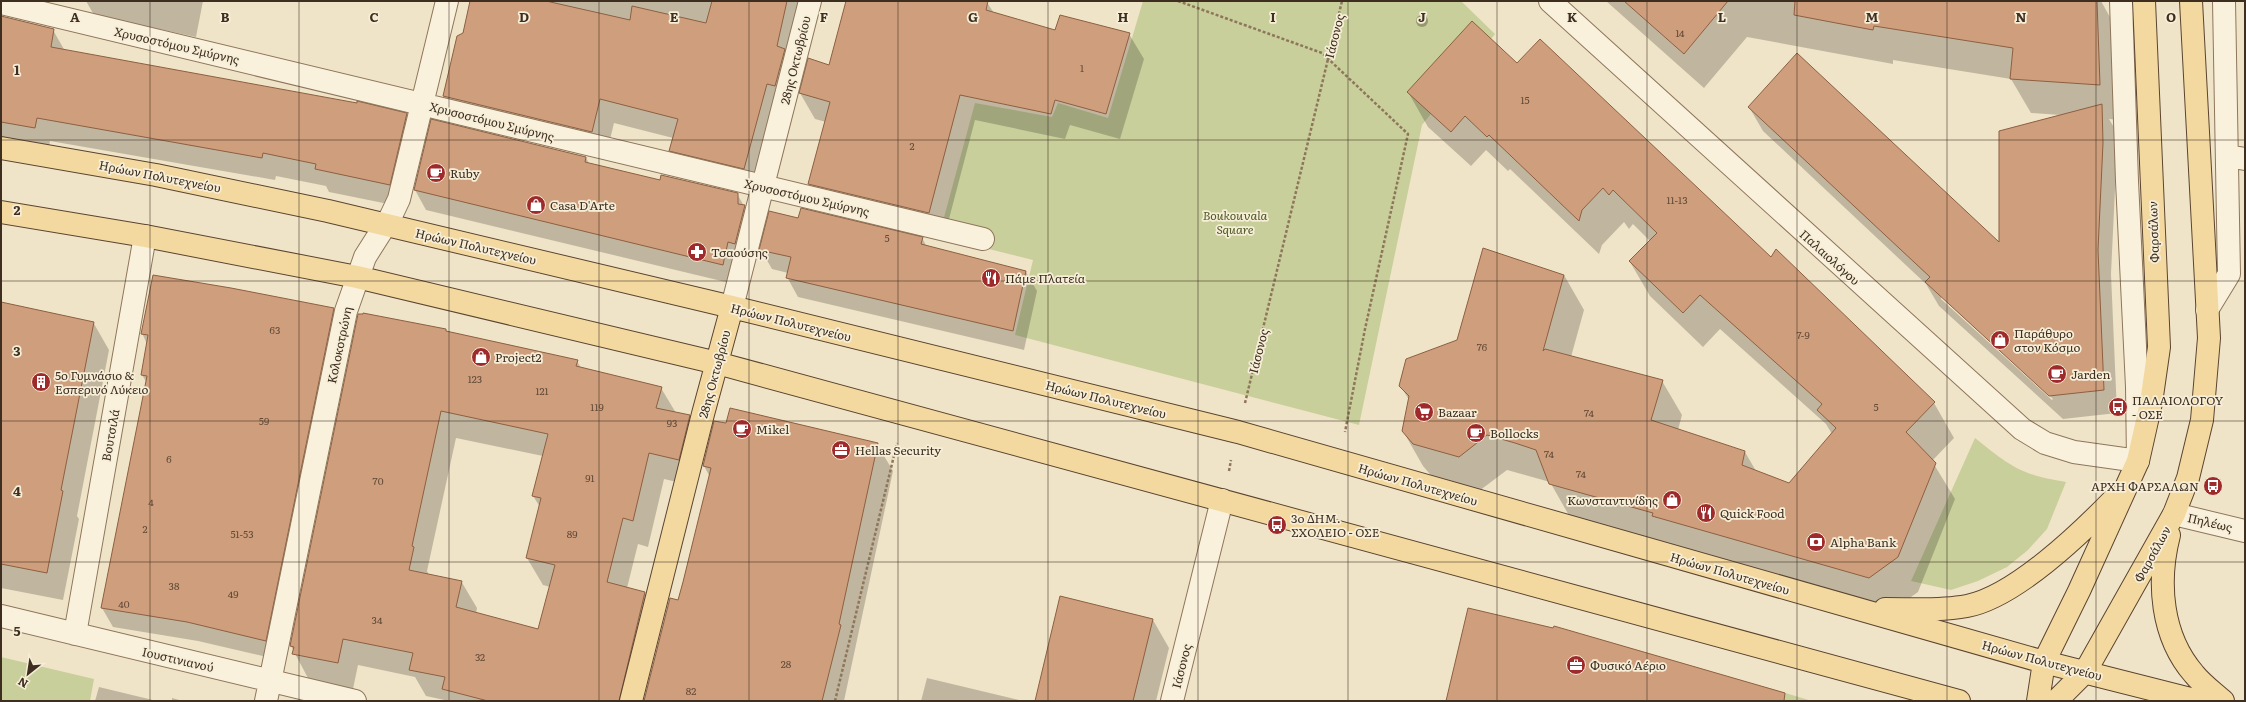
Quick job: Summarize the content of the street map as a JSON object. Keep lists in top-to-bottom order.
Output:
{
  "streets": {
    "main road": ["28ης Οκτωβρίου", "Ηρώων Πολυτεχνείου", "Φαρσάλων"],
    "street": [
      "Ιάσονος",
      "Χρυσοστόμου Σμύρνης",
      "Παλαιολόγου",
      "Κολοκοτρώνη",
      "Βουτσιλά",
      "Πηλέως",
      "Ιουστινιανού"
    ]
  },
  "crossings": [
    ["Ιάσονος", "Ηρώων Πολυτεχνείου"],
    ["Χρυσοστόμου Σμύρνης", "28ης Οκτωβρίου"],
    ["Χρυσοστόμου Σμύρνης", "Κολοκοτρώνη"],
    ["28ης Οκτωβρίου", "Ηρώων Πολυτεχνείου"],
    ["Ηρώων Πολυτεχνείου", "Φαρσάλων"],
    ["Ηρώων Πολυτεχνείου", "Κολοκοτρώνη"],
    ["Φαρσάλων", "Παλαιολόγου"],
    ["Φαρσάλων", "Πηλέως"],
    ["Κολοκοτρώνη", "Ιουστινιανού"],
    ["Βουτσιλά", "Ιουστινιανού"]
  ],
  "parks": ["Boukouvala Square"],
  "places": {
    "cafe": [
      "Ruby",
      "Jarden",
      "Mikel",
      "Bollocks"
    ],
    "shop": [
      "Casa D'Arte",
      "Παράθυρο στον Κόσμο",
      "Project2",
      "Κωνσταντινίδης"
    ],
    "pharmacy": ["Τσαούσης"],
    "restaurant": ["Πάμε Πλατεία", "Quick Food"],
    "building": ["5ο Γυμνάσιο & Εσπερινό Λύκειο"],
    "bus stop": ["ΠΑΛΑΙΟΛΟΓΟΥ - ΟΣΕ", "ΑΡΧΗ ΦΑΡΣΑΛΩΝ", "3o ΔΗΜ. ΣΧΟΛΕΙΟ - ΟΣΕ"],
    "supermarket": ["Bazaar"],
    "office": ["Hellas Security", "Φυσικό Αέριο"],
    "bank": ["Alpha Bank"]
  },
  "house_numbers": [
    "14",
    "1",
    "15",
    "2",
    "11-13",
    "5",
    "63",
    "7-9",
    "76",
    "123",
    "121",
    "119",
    "5",
    "74",
    "59",
    "93",
    "74",
    "6",
    "74",
    "91",
    "70",
    "4",
    "2",
    "51-53",
    "89",
    "38",
    "49",
    "40",
    "34",
    "32",
    "28",
    "82"
  ],
  "north": "bottom left",
  "grid": {
    "columns": [
      "A",
      "B",
      "C",
      "D",
      "E",
      "F",
      "G",
      "H",
      "I",
      "J",
      "K",
      "L",
      "M",
      "N",
      "O"
    ],
    "rows": [
      "1",
      "2",
      "3",
      "4",
      "5"
    ]
  }
}
